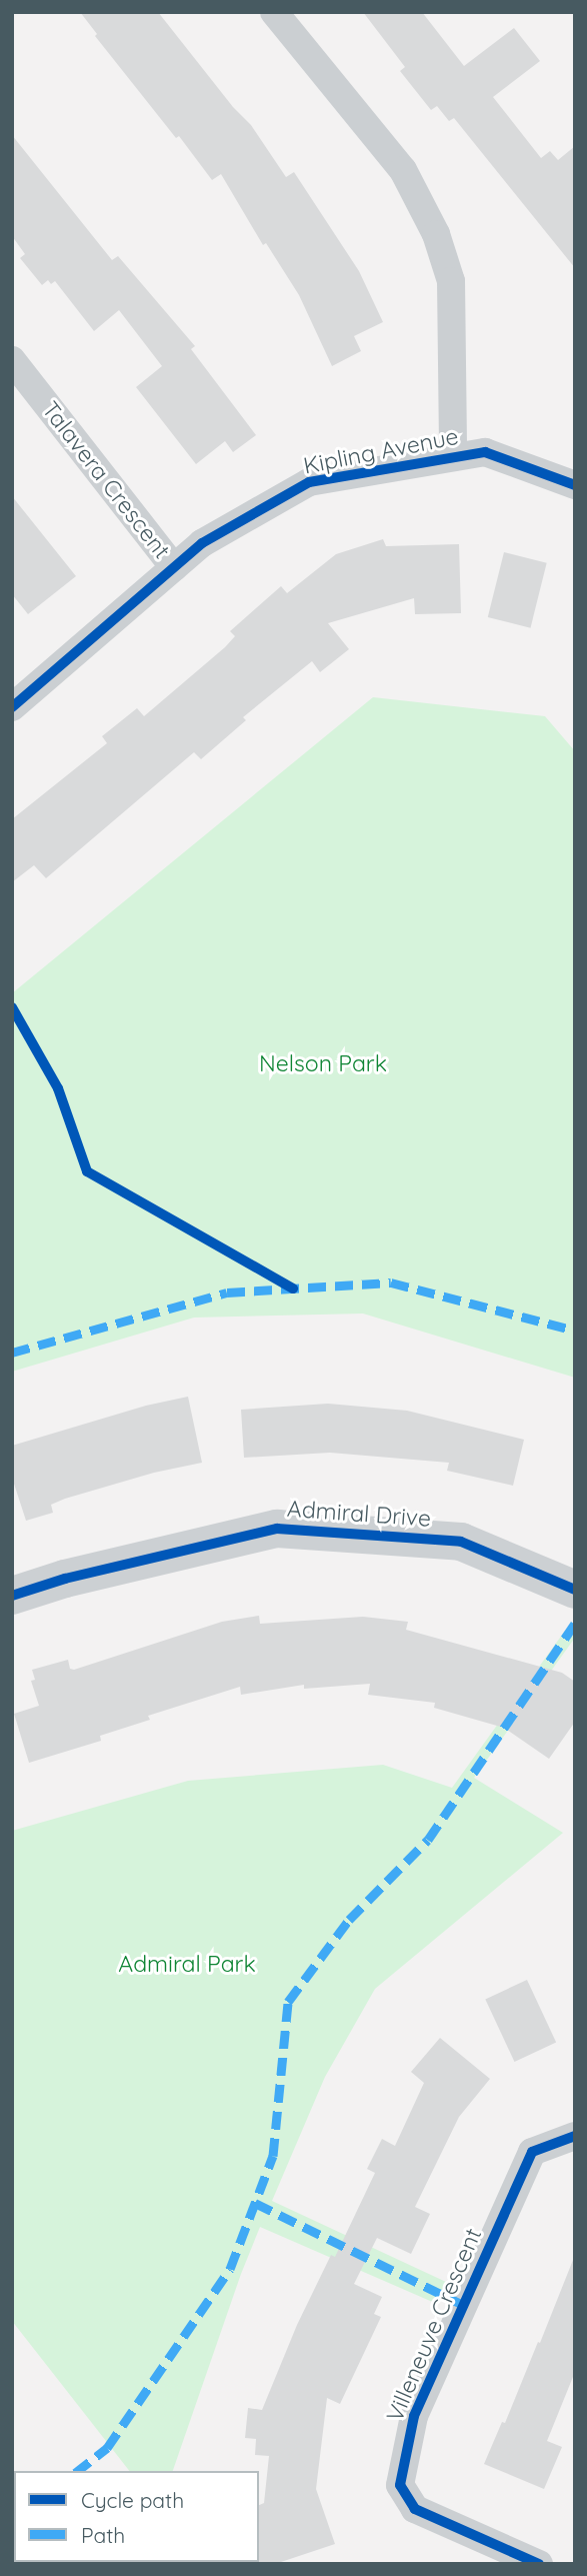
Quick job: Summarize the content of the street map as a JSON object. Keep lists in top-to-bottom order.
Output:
{
  "streets": {
    "street": [
      "Kipling Avenue",
      "Talavera Crescent",
      "Admiral Drive",
      "Villeneuve Crescent"
    ]
  },
  "crossings": [
    ["Kipling Avenue", "Talavera Crescent"]
  ],
  "parks": ["Nelson Park", "Admiral Park"],
  "legend": ["Cycle path", "Path"]
}
